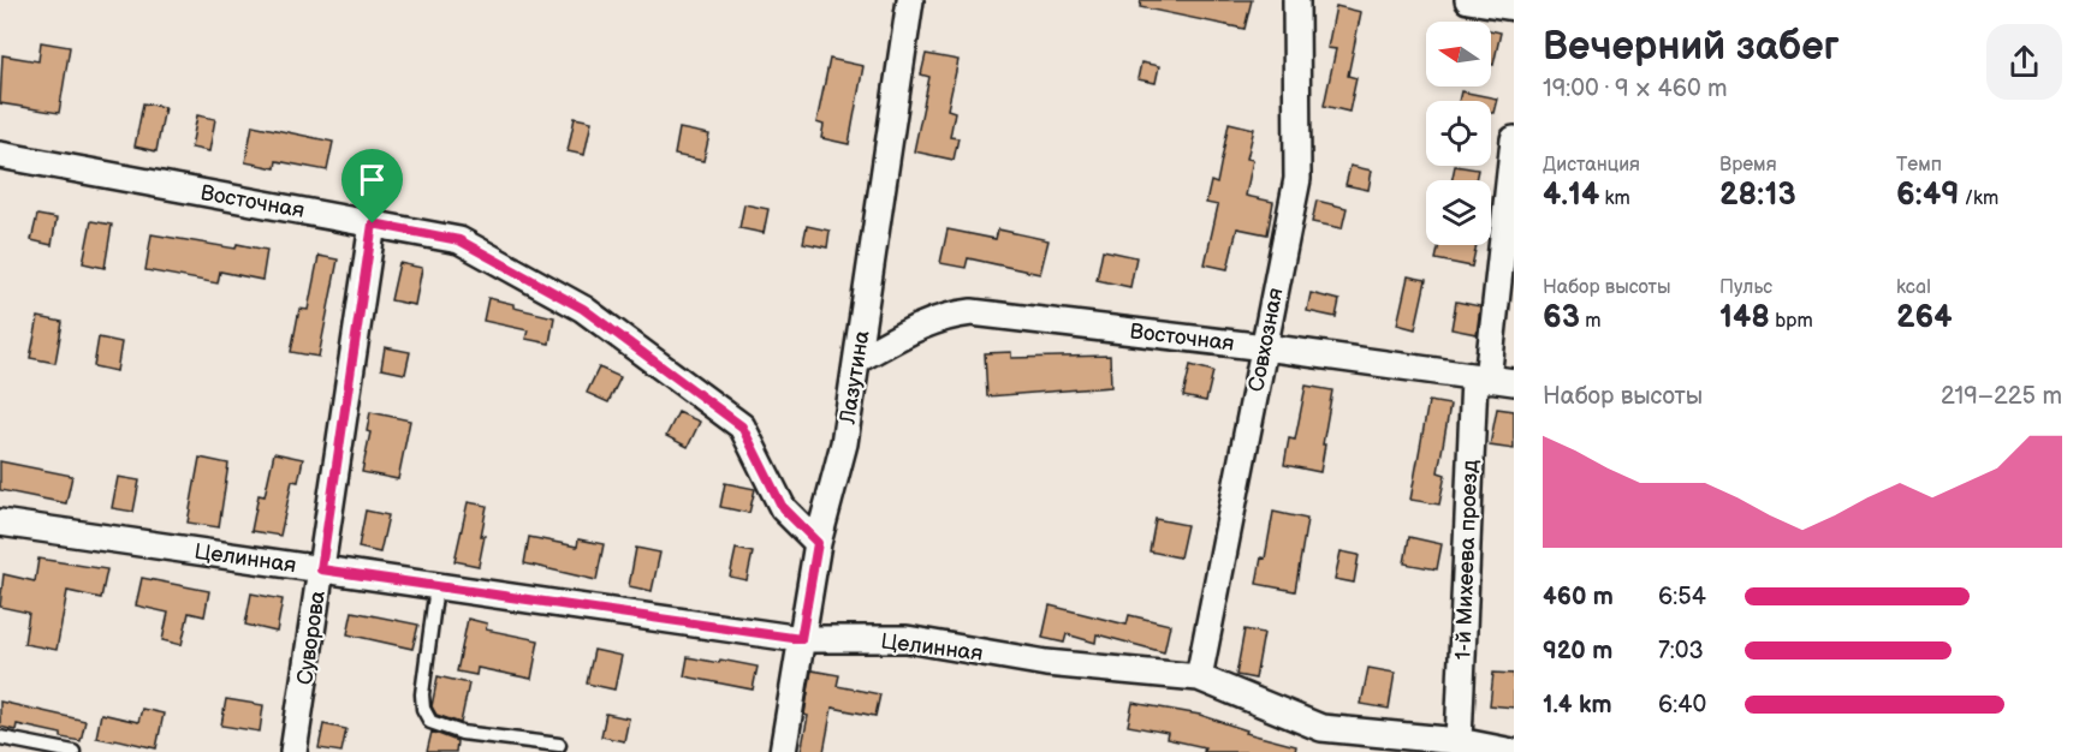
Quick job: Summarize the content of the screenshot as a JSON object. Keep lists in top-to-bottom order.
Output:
{
  "streets": {
    "street": [
      "Восточная",
      "Совхозная",
      "Лазутина",
      "Целинная",
      "1-й Михеева проезд",
      "Суворова"
    ]
  },
  "crossings": [
    ["Восточная", "Совхозная"],
    ["Восточная", "Лазутина"],
    ["Восточная", "1-й Михеева проезд"],
    ["Восточная", "Суворова"],
    ["Совхозная", "Целинная"],
    ["Лазутина", "Целинная"],
    ["Целинная", "1-й Михеева проезд"],
    ["Целинная", "Суворова"]
  ],
  "north": "left",
  "page": {
    "heading": ["Вечерний забег", "19:00 · 9 × 460 m"],
    "stats": [
      ["Дистанция", "4.14 km"],
      ["Время", "28:13"],
      ["Темп", "6:49 /km"],
      ["Набор высоты", "63 m"],
      ["Пульс", "148 bpm"],
      ["kcal", "264"]
    ],
    "chart": ["Набор высоты", "219–225 m"],
    "list": [
      {
        "name": "460 m",
        "note": "6:54"
      },
      {
        "name": "920 m",
        "note": "7:03"
      },
      {
        "name": "1.4 km",
        "note": "6:40"
      }
    ]
  }
}
